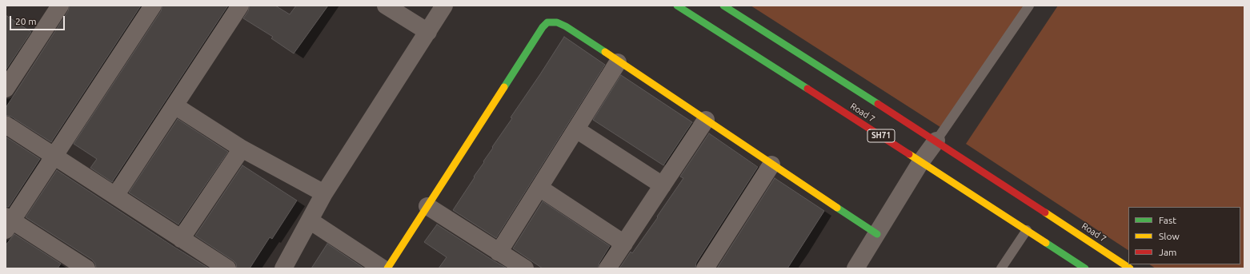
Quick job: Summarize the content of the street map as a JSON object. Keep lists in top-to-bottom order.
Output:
{
  "streets": {
    "main road": ["Road 7", "SH71"]
  },
  "legend": ["Fast", "Slow", "Jam"],
  "scale_bar": "20 m"
}
